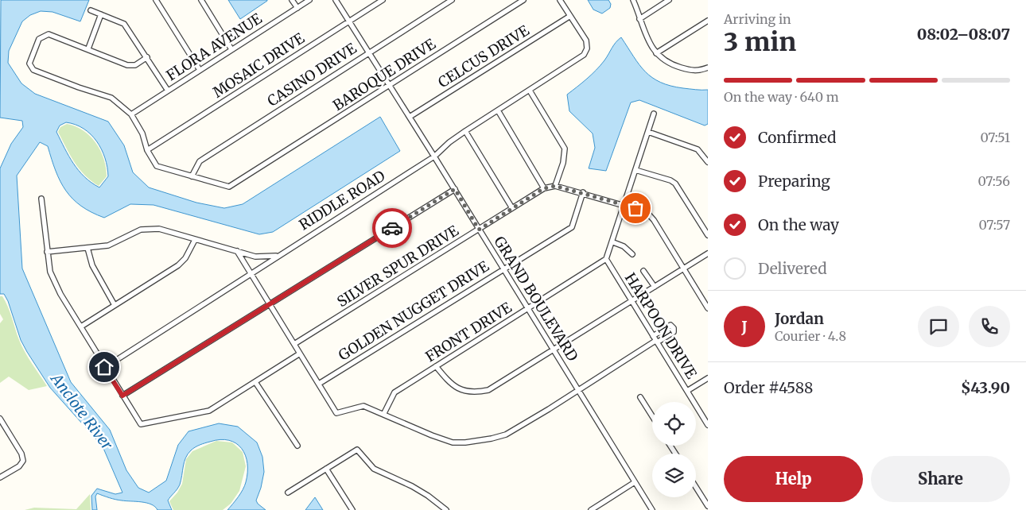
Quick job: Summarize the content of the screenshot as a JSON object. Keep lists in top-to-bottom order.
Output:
{
  "streets": {
    "street": [
      "FLORA AVENUE",
      "CELCUS DRIVE",
      "MOSAIC DRIVE",
      "CASINO DRIVE",
      "BAROQUE DRIVE",
      "RIDDLE ROAD",
      "SILVER SPUR DRIVE",
      "GRAND BOULEVARD",
      "GOLDEN NUGGET DRIVE",
      "HARPOON DRIVE",
      "FRONT DRIVE"
    ]
  },
  "crossings": [
    ["FLORA AVENUE", "BAROQUE DRIVE"],
    ["CELCUS DRIVE", "RIDDLE ROAD"],
    ["CELCUS DRIVE", "GRAND BOULEVARD"],
    ["MOSAIC DRIVE", "BAROQUE DRIVE"],
    ["MOSAIC DRIVE", "GRAND BOULEVARD"],
    ["CASINO DRIVE", "BAROQUE DRIVE"],
    ["CASINO DRIVE", "GRAND BOULEVARD"],
    ["BAROQUE DRIVE", "GRAND BOULEVARD"],
    ["RIDDLE ROAD", "GRAND BOULEVARD"],
    ["SILVER SPUR DRIVE", "GRAND BOULEVARD"],
    ["GRAND BOULEVARD", "GOLDEN NUGGET DRIVE"],
    ["GRAND BOULEVARD", "FRONT DRIVE"],
    ["HARPOON DRIVE", "FRONT DRIVE"]
  ],
  "water": ["Anclote River"],
  "page": {
    "heading": ["3 min", "Arriving in", "08:02–08:07"],
    "panel": [
      "Jordan",
      "Courier · 4.8",
      "Order #4588",
      "$43.90"
    ],
    "bar": "On the way · 640 m",
    "list": [
      ["Confirmed", "07:51"],
      ["Preparing", "07:56"],
      ["On the way", "07:57"],
      "Delivered"
    ],
    "round": "J",
    "buttons": ["Help", "Share"]
  }
}
